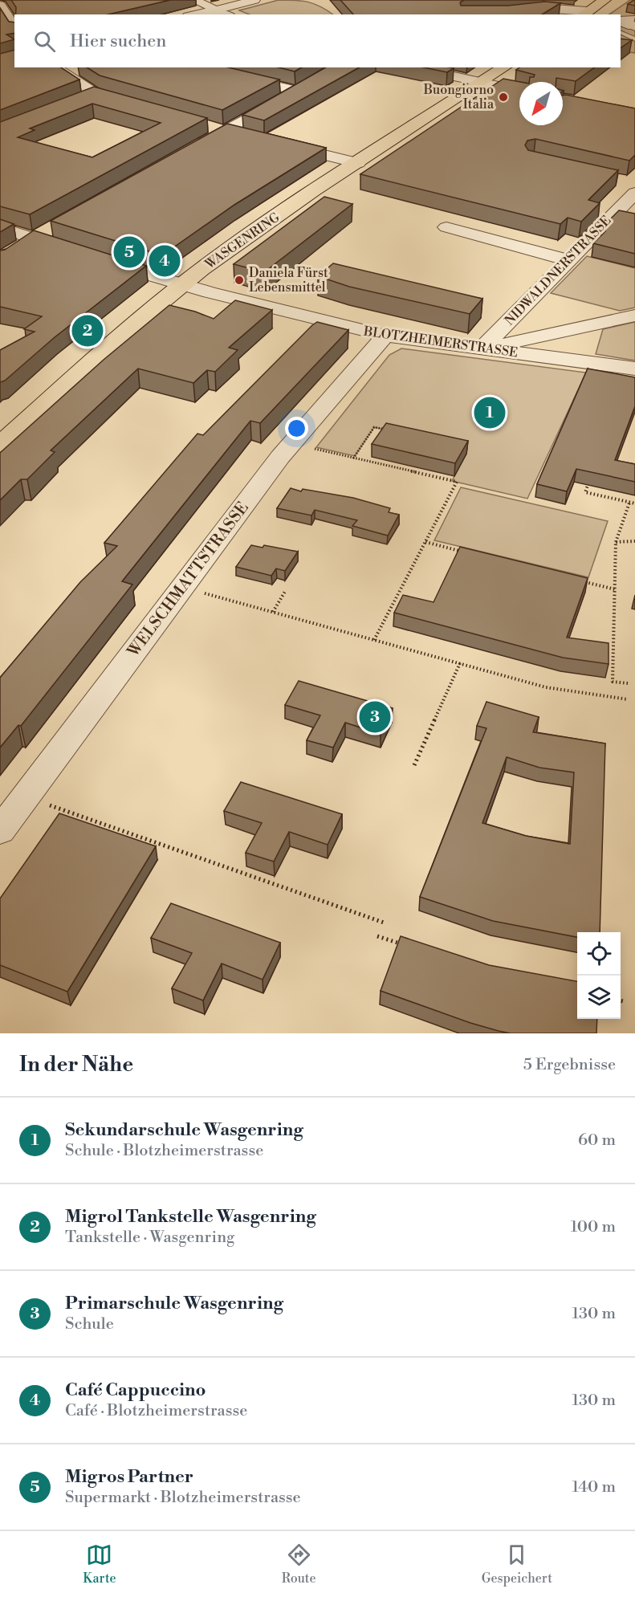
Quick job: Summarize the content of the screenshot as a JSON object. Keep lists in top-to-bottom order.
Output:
{
  "streets": {
    "main road": ["WASGENRING"],
    "street": ["NIDWALDNERSTRASSE", "BLOTZHEIMERSTRASSE", "WELSCHMATTSTRASSE"]
  },
  "crossings": [
    ["WASGENRING", "BLOTZHEIMERSTRASSE"],
    ["NIDWALDNERSTRASSE", "BLOTZHEIMERSTRASSE"],
    ["BLOTZHEIMERSTRASSE", "WELSCHMATTSTRASSE"]
  ],
  "places": ["Buongiorno Italia", "Daniela Fürst Lebensmittel"],
  "north": "bottom left",
  "page": {
    "search": "Hier suchen",
    "pins": [
      "5",
      "4",
      "2",
      "1",
      "3"
    ],
    "heading": ["In der Nähe", "5 Ergebnisse"],
    "list": [
      {
        "mark": "1",
        "name": "Sekundarschule Wasgenring",
        "note": "Schule · Blotzheimerstrasse",
        "value": "60 m"
      },
      {
        "mark": "2",
        "name": "Migrol Tankstelle Wasgenring",
        "note": "Tankstelle · Wasgenring",
        "value": "100 m"
      },
      {
        "mark": "3",
        "name": "Primarschule Wasgenring",
        "note": "Schule",
        "value": "130 m"
      },
      {
        "mark": "4",
        "name": "Café Cappuccino",
        "note": "Café · Blotzheimerstrasse",
        "value": "130 m"
      },
      {
        "mark": "5",
        "name": "Migros Partner",
        "note": "Supermarkt · Blotzheimerstrasse",
        "value": "140 m"
      }
    ],
    "nav": ["Karte", "Route", "Gespeichert"]
  }
}
